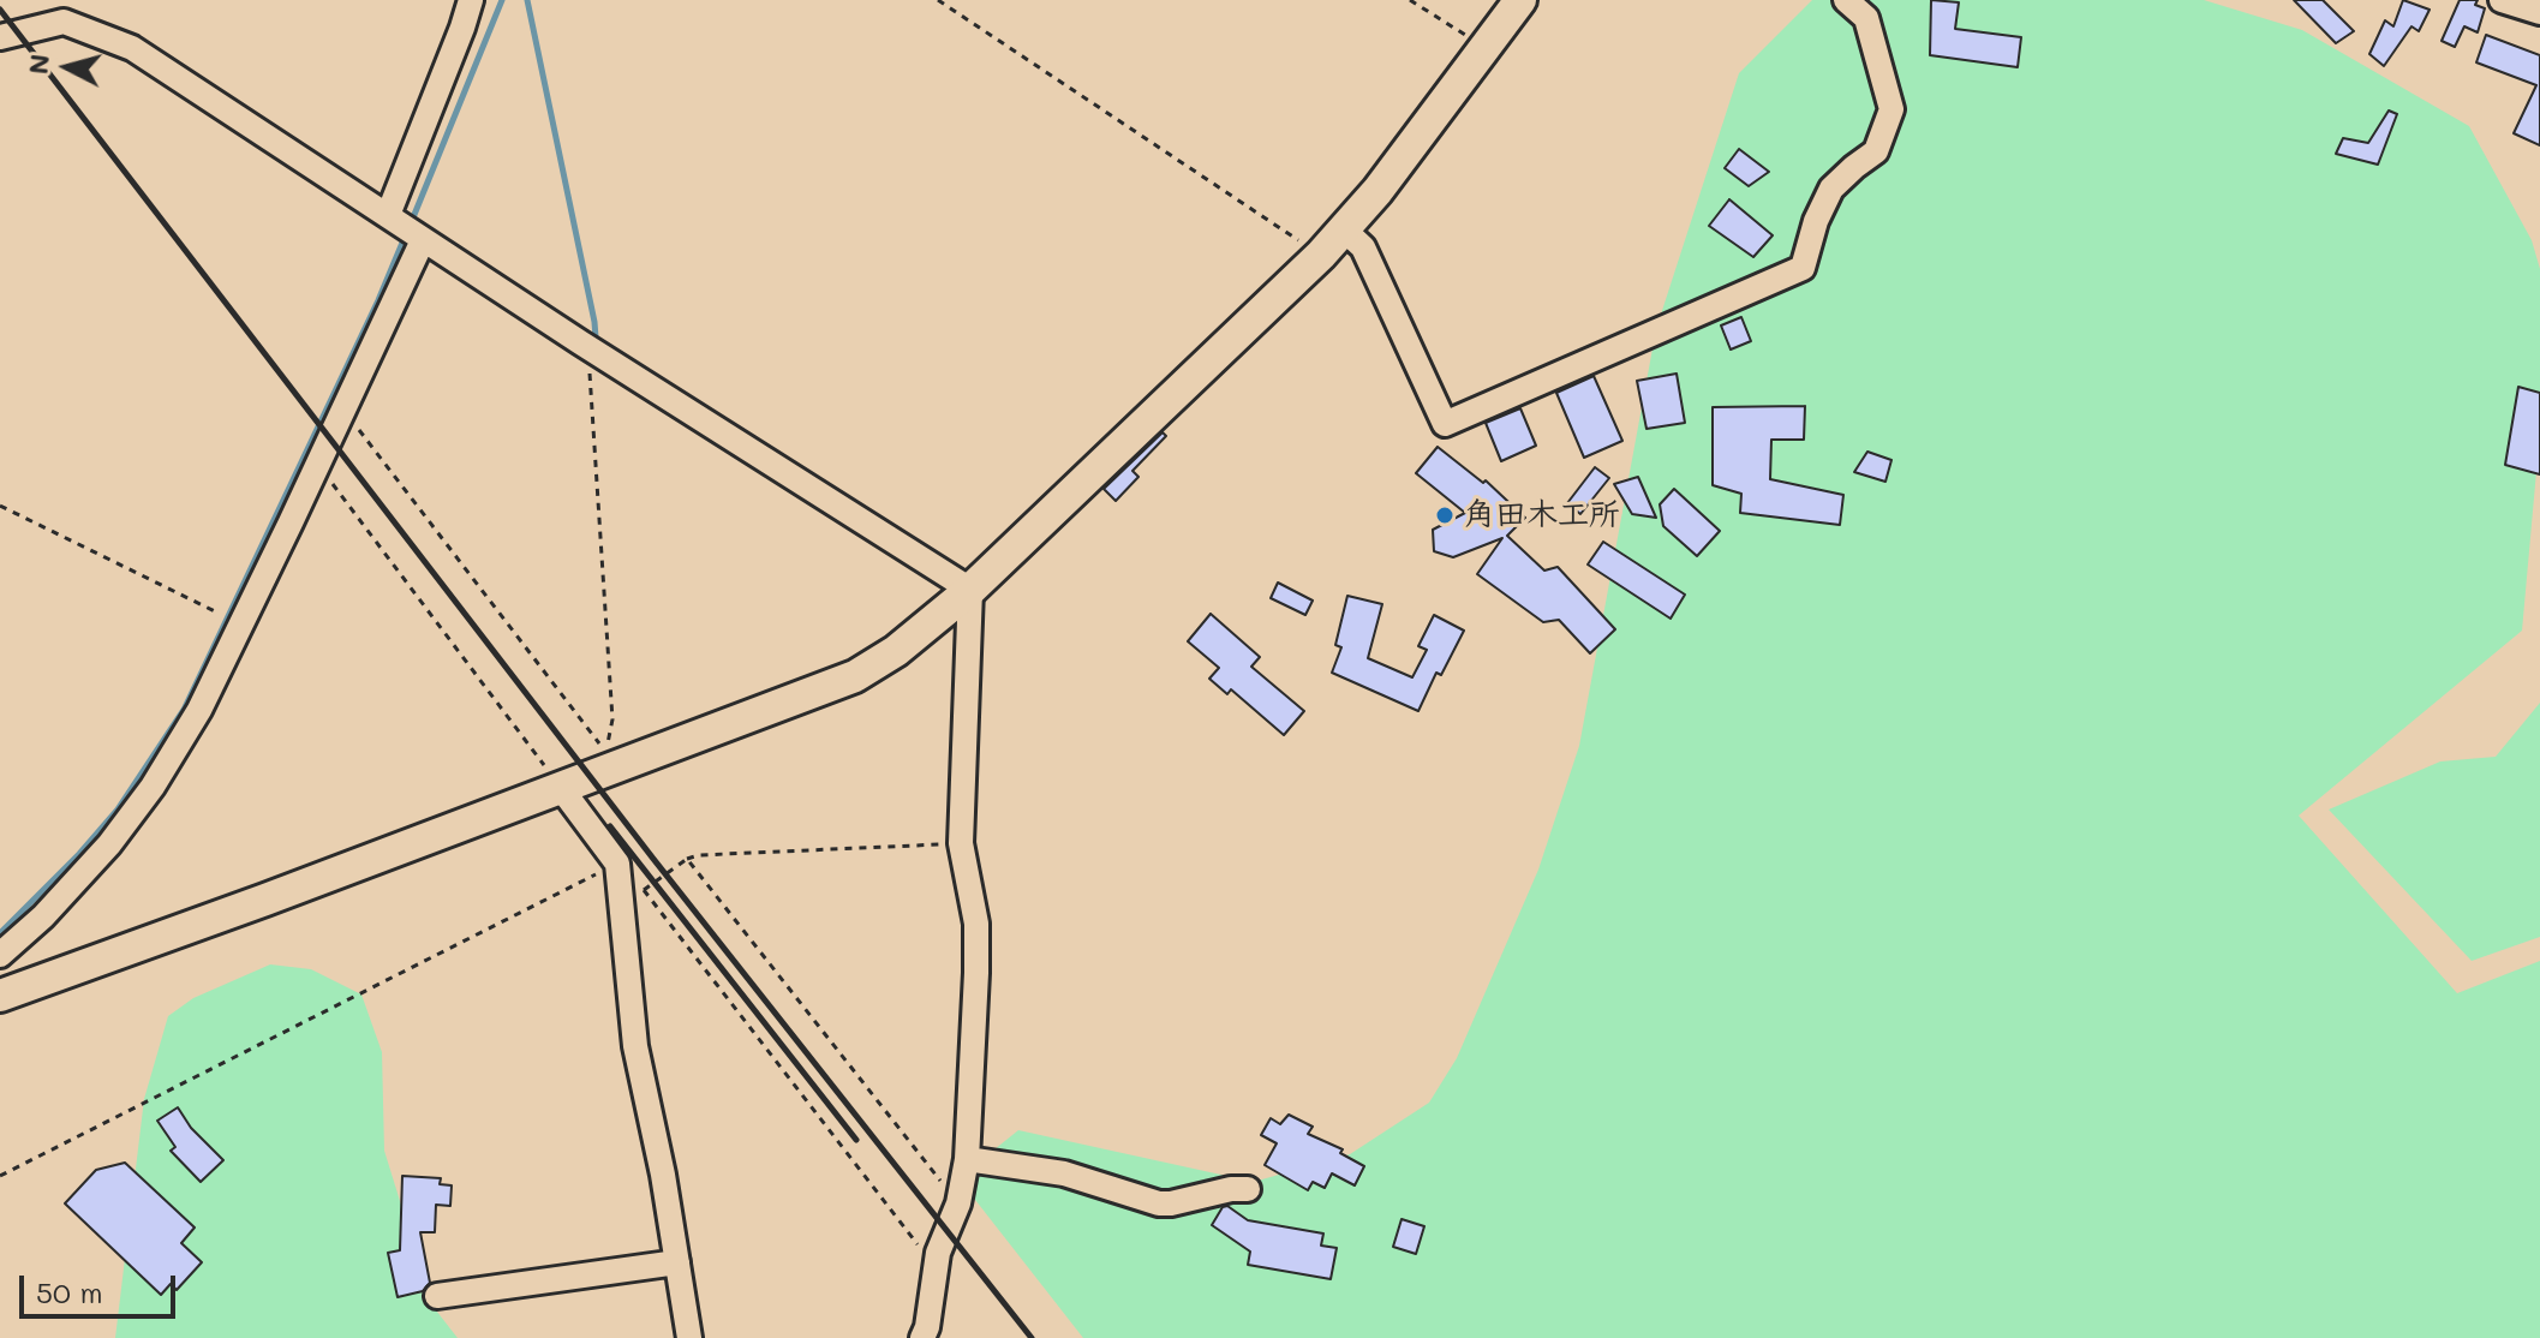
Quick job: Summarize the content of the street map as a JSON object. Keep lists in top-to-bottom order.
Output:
{
  "places": ["角田木工所"],
  "scale_bar": "50 m",
  "north": "left"
}
